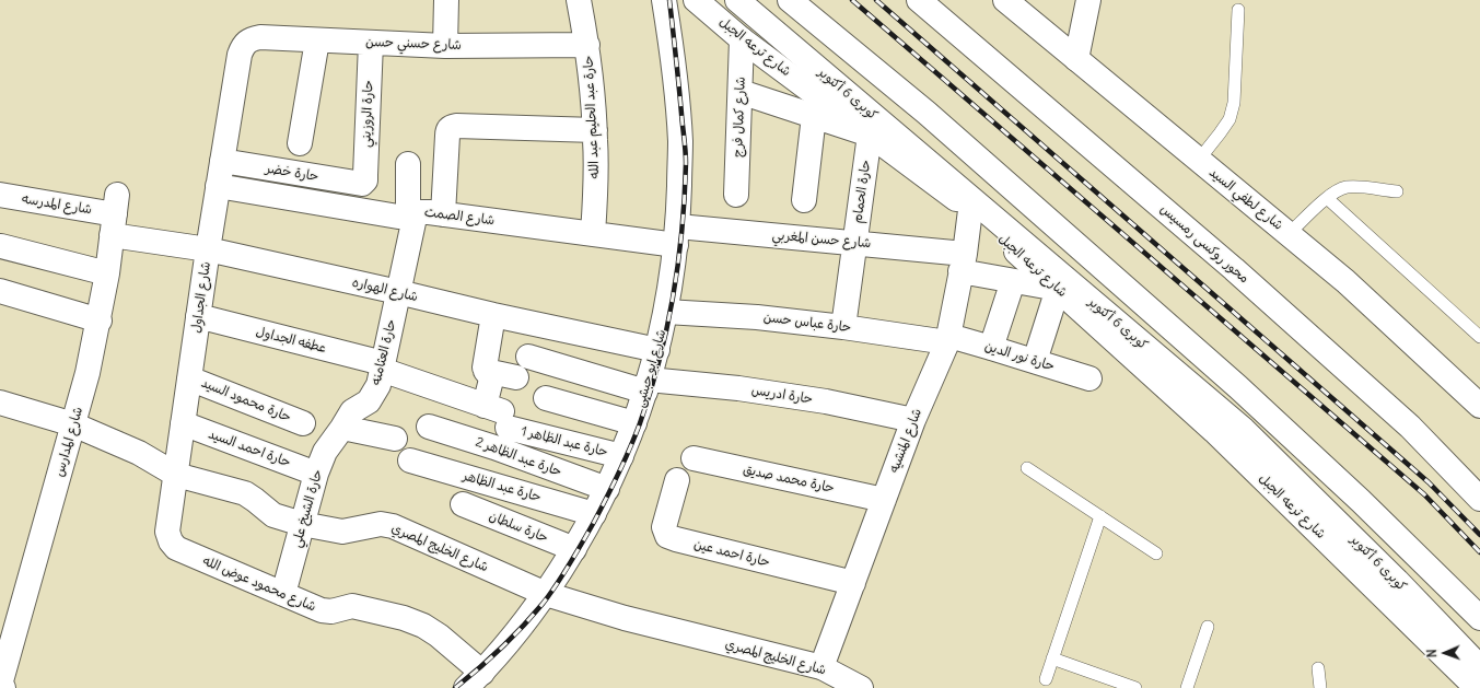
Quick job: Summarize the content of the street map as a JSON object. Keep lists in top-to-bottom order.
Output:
{
  "streets": {
    "main road": [
      "شارع حسني حسن",
      "شارع ترعه الجبل",
      "كوبرى 6 أكتوبر",
      "حارة الروزيني",
      "حارة عبد الحليم عبد الله",
      "شارع كمال فرج",
      "حارة خضر",
      "حارة الحمام",
      "شارع لطفي السيد",
      "شارع المدرسه",
      "شارع الصمت",
      "شارع حسن المغربي",
      "محور روكسى رمسيس",
      "شارع الهواره",
      "شارع الجداول",
      "حارة عباس حسن",
      "عطفه الجداول",
      "حارة العثامنه",
      "حارة نور الدين",
      "شارع ابو حبشى",
      "حارة ادريس",
      "حارة محمود السيد",
      "شارع المنشيه",
      "شارع المدارس",
      "حارة عبد الظاهر 1",
      "حارة احمد السيد",
      "حارة عبد الظاهر 2",
      "حارة محمد صديق",
      "حارة عبد الظاهر",
      "حارة الشيخ علي",
      "حارة سلطان",
      "شارع الخليج المصري",
      "حارة احمد عين",
      "شارع محمود عوض الله"
    ]
  },
  "crossings": [
    ["شارع حسني حسن", "حارة الروزيني"],
    ["شارع حسني حسن", "حارة عبد الحليم عبد الله"],
    ["شارع حسني حسن", "شارع الجداول"],
    ["شارع ترعه الجبل", "شارع كمال فرج"],
    ["شارع ترعه الجبل", "حارة الحمام"],
    ["شارع ترعه الجبل", "شارع حسن المغربي"],
    ["شارع ترعه الجبل", "شارع المنشيه"],
    ["حارة الروزيني", "حارة خضر"],
    ["حارة عبد الحليم عبد الله", "شارع الصمت"],
    ["حارة خضر", "شارع الجداول"],
    ["حارة الحمام", "شارع حسن المغربي"],
    ["حارة الحمام", "حارة عباس حسن"],
    ["شارع المدرسه", "شارع الهواره"],
    ["شارع المدرسه", "شارع المدارس"],
    ["شارع الصمت", "شارع حسن المغربي"],
    ["شارع الصمت", "شارع الجداول"],
    ["شارع الصمت", "حارة العثامنه"],
    ["شارع الصمت", "شارع ابو حبشى"],
    ["شارع حسن المغربي", "شارع ابو حبشى"],
    ["شارع حسن المغربي", "شارع المنشيه"],
    ["شارع الهواره", "شارع الجداول"],
    ["شارع الهواره", "حارة العثامنه"],
    ["شارع الهواره", "شارع ابو حبشى"],
    ["شارع الهواره", "شارع المدارس"],
    ["شارع الجداول", "عطفه الجداول"],
    ["شارع الجداول", "حارة محمود السيد"],
    ["شارع الجداول", "حارة احمد السيد"],
    ["شارع الجداول", "شارع الخليج المصري"],
    ["شارع الجداول", "شارع محمود عوض الله"],
    ["حارة عباس حسن", "حارة نور الدين"],
    ["حارة عباس حسن", "شارع ابو حبشى"],
    ["حارة عباس حسن", "شارع المنشيه"],
    ["عطفه الجداول", "حارة العثامنه"],
    ["عطفه الجداول", "حارة عبد الظاهر 1"],
    ["حارة العثامنه", "حارة الشيخ علي"],
    ["حارة نور الدين", "شارع المنشيه"],
    ["شارع ابو حبشى", "حارة ادريس"],
    ["شارع ابو حبشى", "حارة عبد الظاهر 1"],
    ["شارع ابو حبشى", "حارة عبد الظاهر 2"],
    ["شارع ابو حبشى", "حارة عبد الظاهر"],
    ["شارع ابو حبشى", "حارة سلطان"],
    ["شارع ابو حبشى", "شارع الخليج المصري"],
    ["شارع ابو حبشى", "شارع محمود عوض الله"],
    ["حارة ادريس", "شارع المنشيه"],
    ["شارع المنشيه", "حارة محمد صديق"],
    ["شارع المنشيه", "شارع الخليج المصري"],
    ["شارع المنشيه", "حارة احمد عين"],
    ["شارع المدارس", "شارع الخليج المصري"],
    ["حارة احمد السيد", "حارة الشيخ علي"],
    ["حارة الشيخ علي", "شارع الخليج المصري"],
    ["حارة الشيخ علي", "شارع محمود عوض الله"]
  ],
  "north": "left"
}
